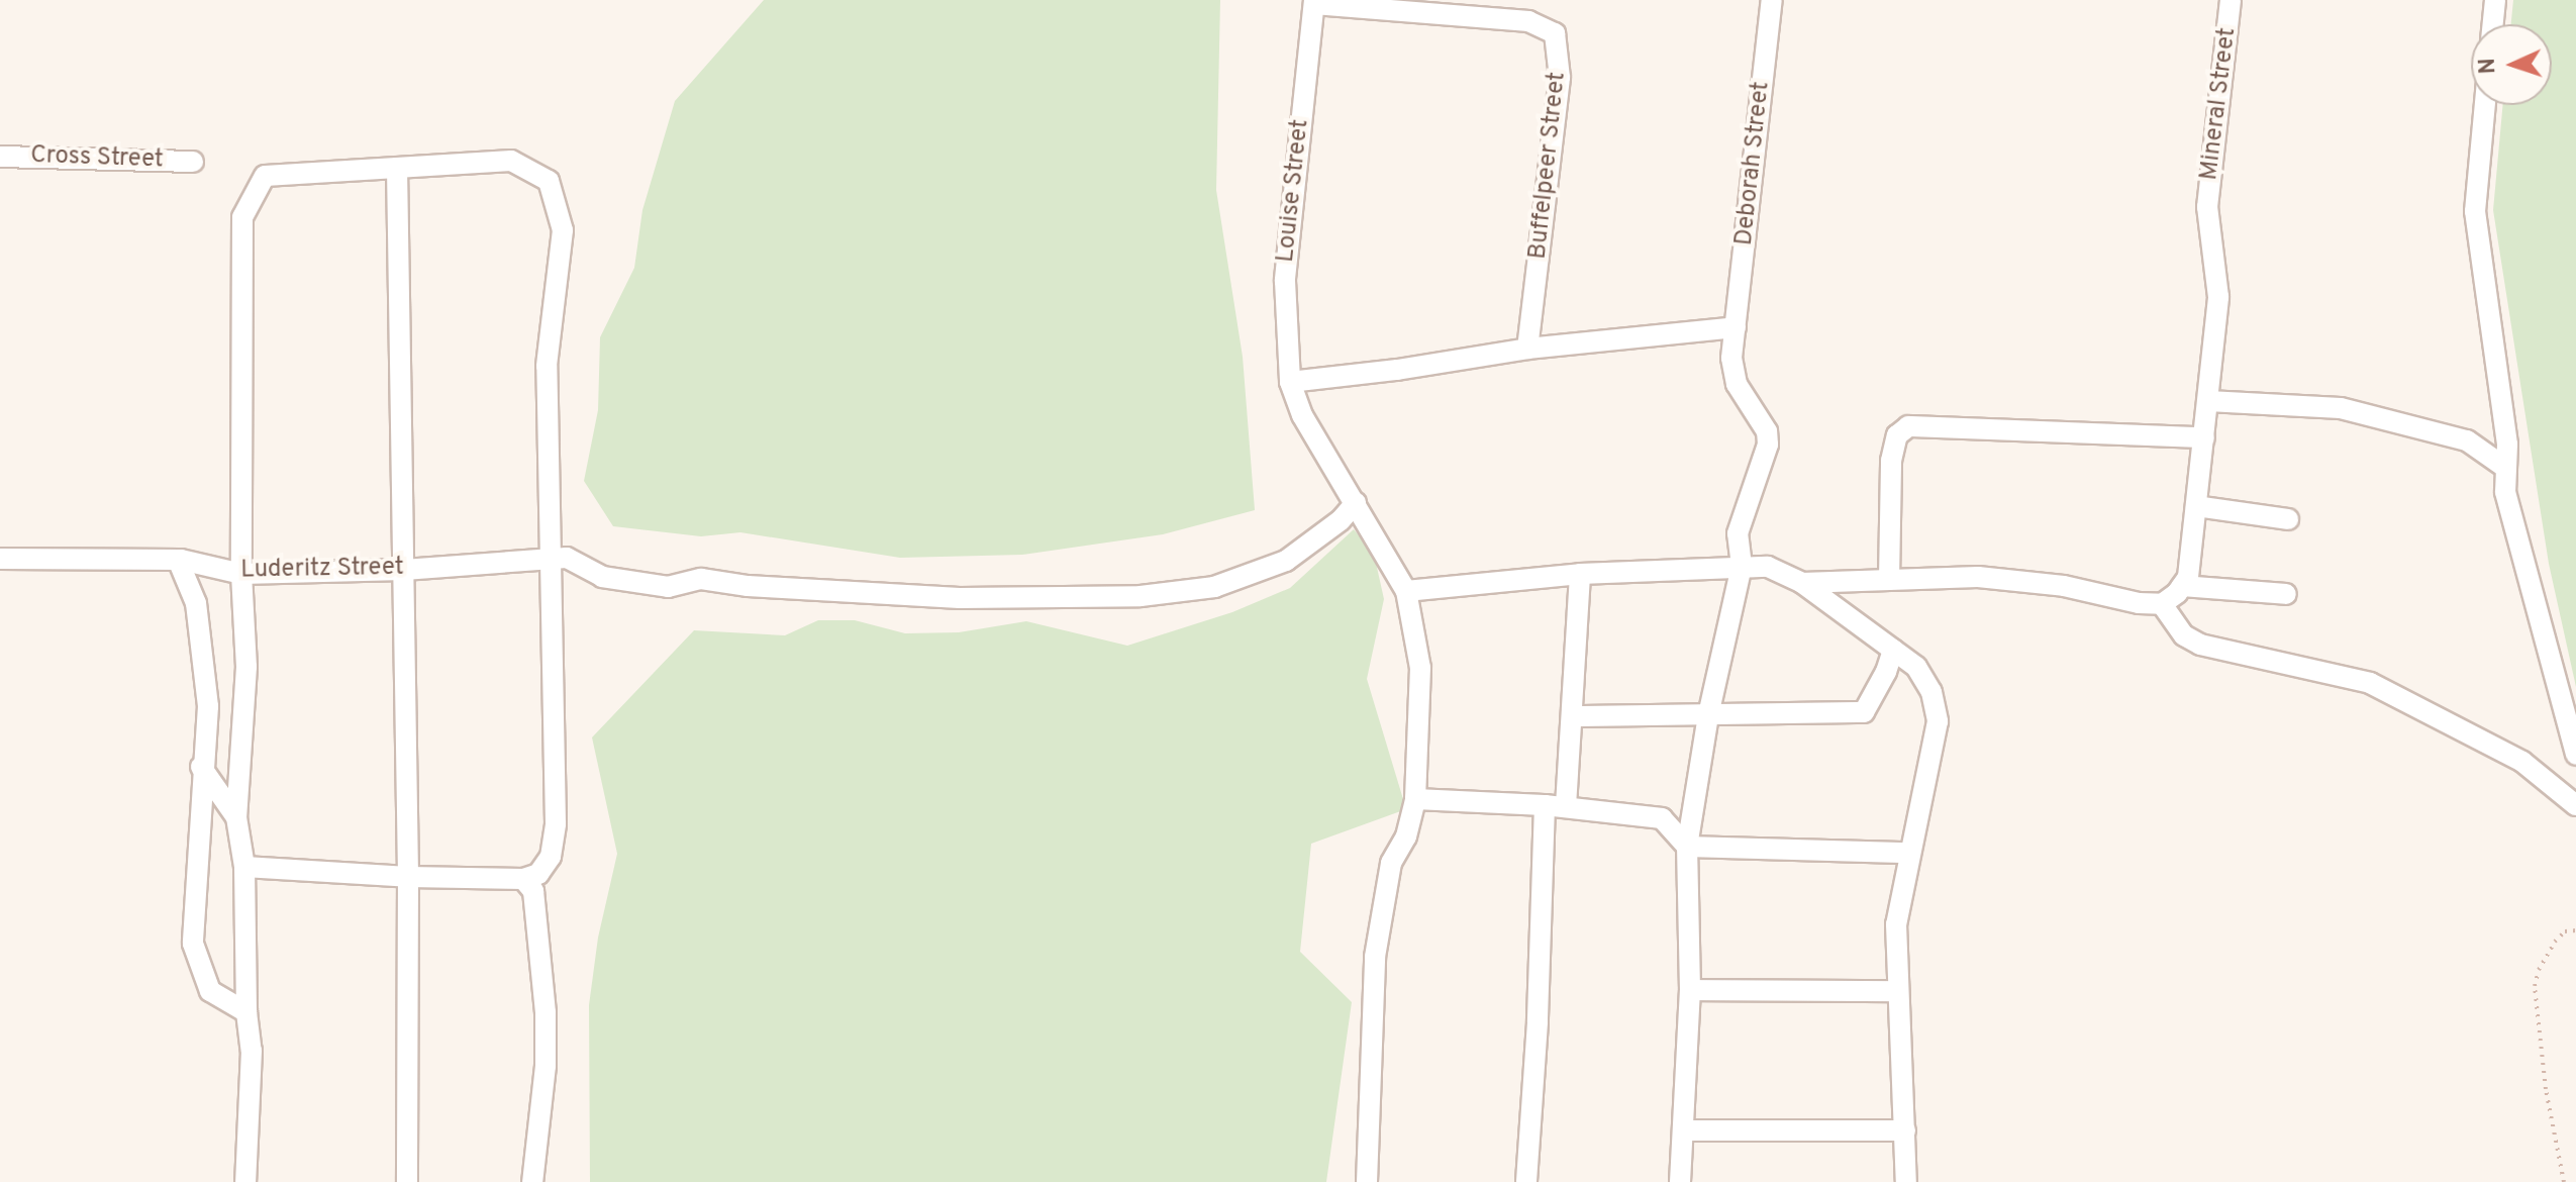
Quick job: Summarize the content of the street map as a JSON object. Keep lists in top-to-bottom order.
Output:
{
  "streets": {
    "street": [
      "Mineral Street",
      "Cross Street",
      "Deborah Street",
      "Buffelpeer Street",
      "Louise Street",
      "Luderitz Street"
    ]
  },
  "crossings": [
    ["Buffelpeer Street", "Louise Street"],
    ["Louise Street", "Luderitz Street"]
  ],
  "north": "left"
}
